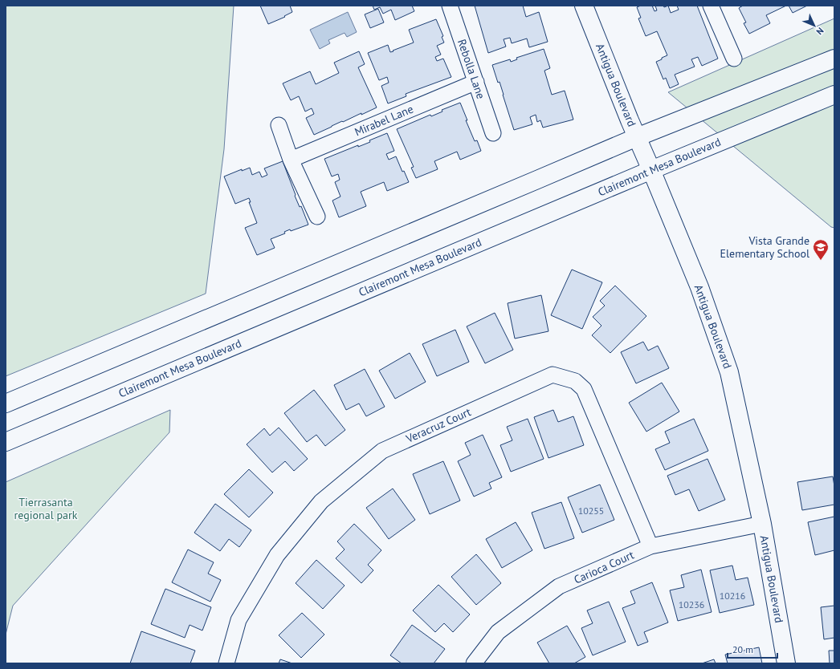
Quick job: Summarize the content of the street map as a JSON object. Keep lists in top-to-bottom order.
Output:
{
  "streets": {
    "main road": ["Antigua Boulevard", "Clairemont Mesa Boulevard"],
    "street": [
      "Rebolla Lane",
      "Mirabel Lane",
      "Veracruz Court",
      "Carioca Court"
    ]
  },
  "crossings": [
    ["Rebolla Lane", "Mirabel Lane"],
    ["Antigua Boulevard", "Clairemont Mesa Boulevard"],
    ["Antigua Boulevard", "Carioca Court"],
    ["Veracruz Court", "Carioca Court"]
  ],
  "parks": ["Tierrasanta regional park"],
  "places": {
    "school or university": ["Vista Grande Elementary School"]
  },
  "house_numbers": ["10255", "10216", "10236"],
  "scale_bar": "20 m",
  "north": "bottom right"
}
